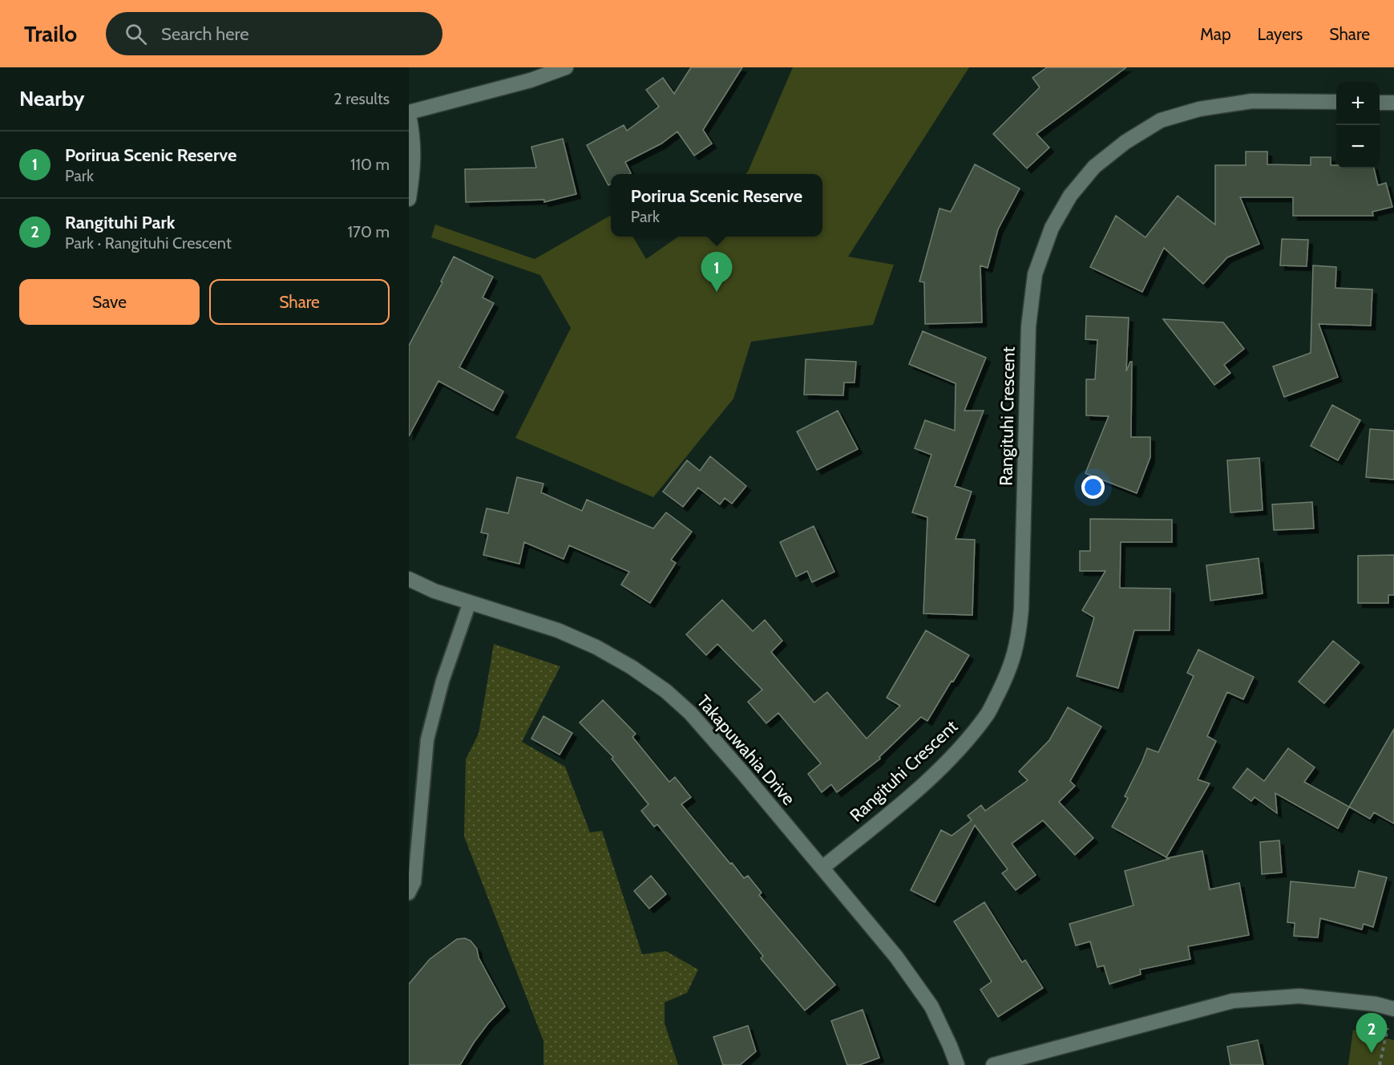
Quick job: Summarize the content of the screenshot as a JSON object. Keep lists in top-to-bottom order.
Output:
{
  "streets": {
    "street": ["Rangituhi Crescent", "Takapuwahia Drive"]
  },
  "crossings": [
    ["Rangituhi Crescent", "Takapuwahia Drive"]
  ],
  "page": {
    "header": "Trailo",
    "search": "Search here",
    "nav": ["Map", "Layers", "Share"],
    "heading": ["Nearby", "2 results"],
    "map_buttons": ["+", "−"],
    "list": [
      {
        "mark": "1",
        "name": "Porirua Scenic Reserve",
        "note": "Park",
        "value": "110 m"
      },
      {
        "mark": "2",
        "name": "Rangituhi Park",
        "note": "Park · Rangituhi Crescent",
        "value": "170 m"
      }
    ],
    "popup": ["Porirua Scenic Reserve", "Park"],
    "pins": ["1", "2"],
    "buttons": ["Save", "Share"]
  }
}
